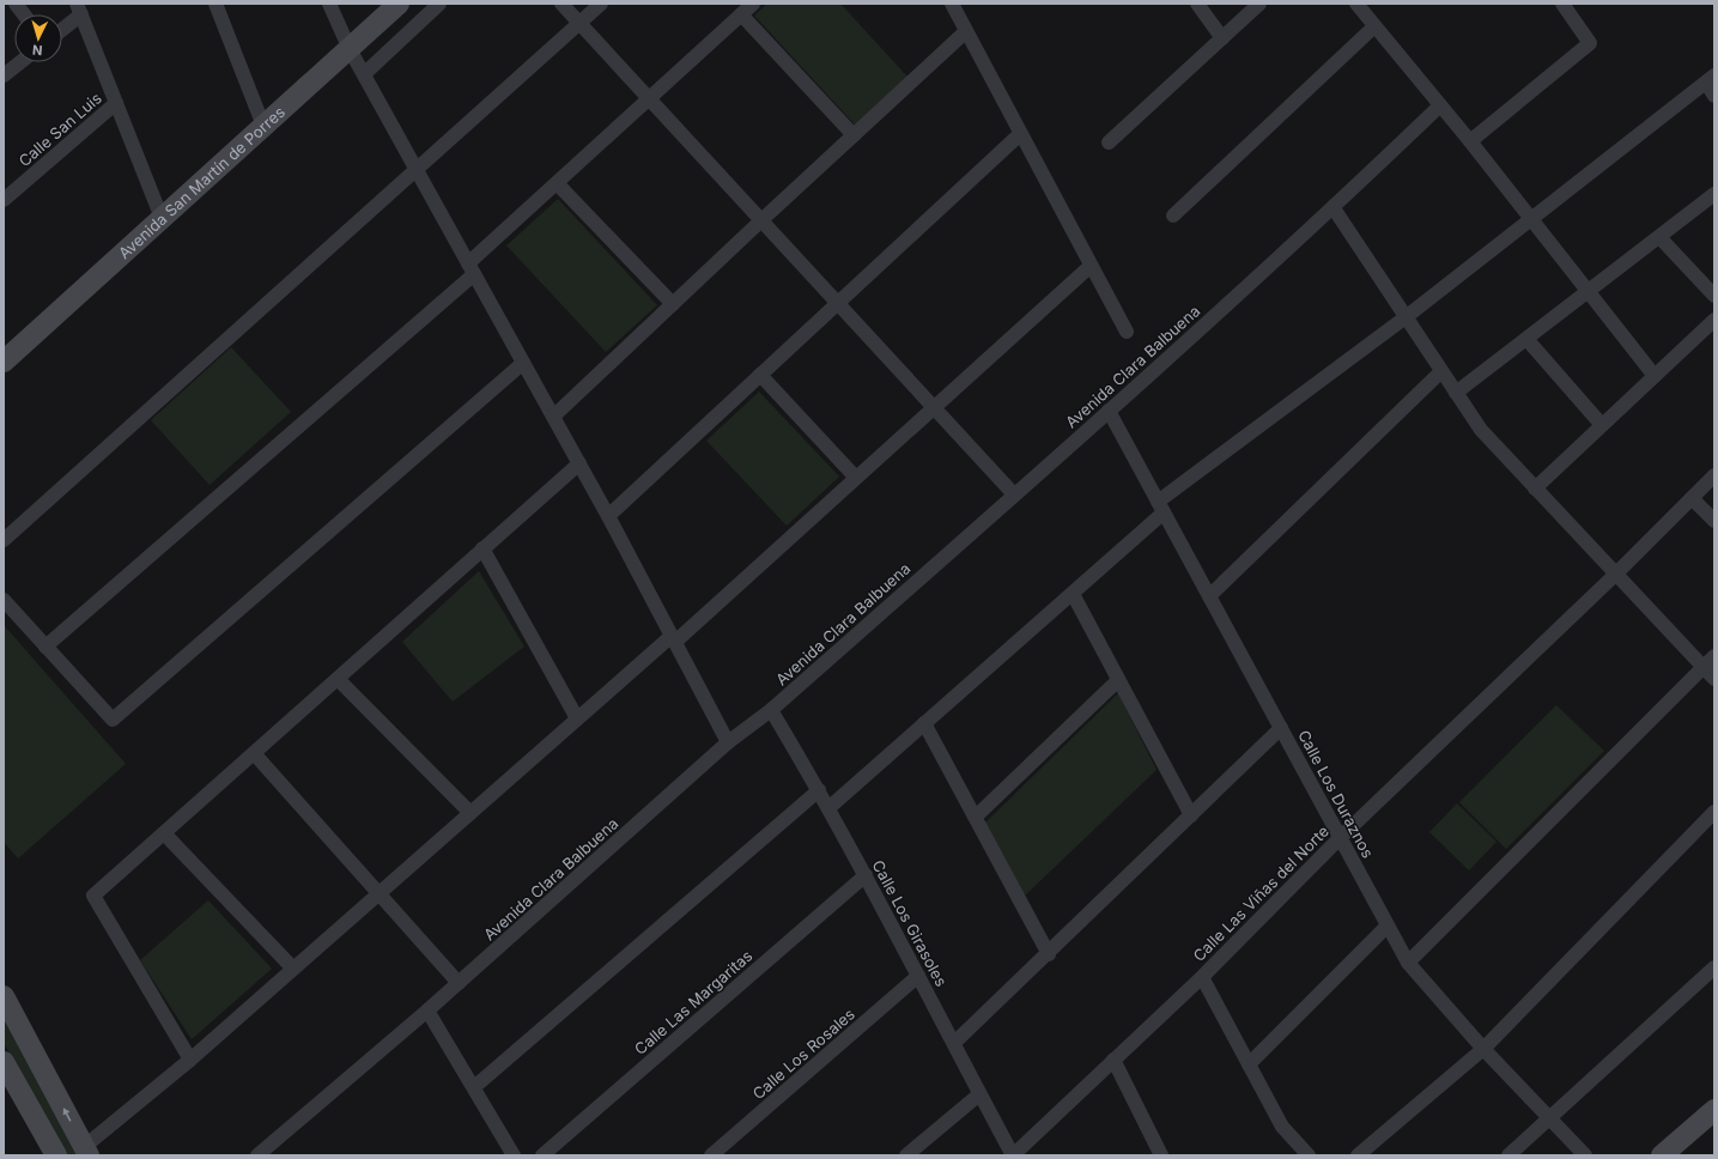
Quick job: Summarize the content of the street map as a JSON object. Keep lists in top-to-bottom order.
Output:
{
  "streets": {
    "street": [
      "Calle San Luis",
      "Avenida San Martín de Porres",
      "Avenida Clara Balbuena",
      "Calle Los Duraznos",
      "Calle Las Viñas del Norte",
      "Calle Los Girasoles",
      "Calle Las Margaritas",
      "Calle Los Rosales"
    ]
  },
  "crossings": [
    ["Avenida Clara Balbuena", "Calle Los Duraznos"],
    ["Avenida Clara Balbuena", "Calle Los Girasoles"],
    ["Calle Los Duraznos", "Calle Las Viñas del Norte"],
    ["Calle Las Viñas del Norte", "Calle Los Girasoles"],
    ["Calle Los Girasoles", "Calle Las Margaritas"],
    ["Calle Los Girasoles", "Calle Los Rosales"]
  ],
  "north": "bottom"
}
